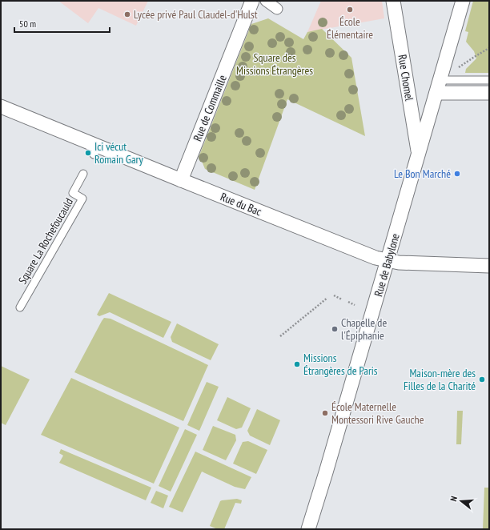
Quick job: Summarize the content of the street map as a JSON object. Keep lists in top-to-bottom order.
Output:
{
  "streets": {
    "street": [
      "Rue Chomel",
      "Rue de Commaille",
      "Rue du Bac",
      "Rue de Babylone"
    ],
    "lane": ["Square La Rochefoucauld"]
  },
  "crossings": [
    ["Rue Chomel", "Rue de Babylone"],
    ["Rue de Commaille", "Rue du Bac"],
    ["Rue du Bac", "Rue de Babylone"]
  ],
  "parks": ["Square des Missions Étrangères"],
  "places": [
    "École Élémentaire",
    "Lycée privé Paul Claudel-d'Hulst",
    "Ici vécut Romain Gary",
    "Le Bon Marché",
    "Chapelle de l'Épiphanie",
    "Missions Étrangères de Paris",
    "Maison-mère des Filles de la Charité",
    "École Maternelle Montessori Rive Gauche"
  ],
  "scale_bar": "50 m",
  "north": "left"
}
